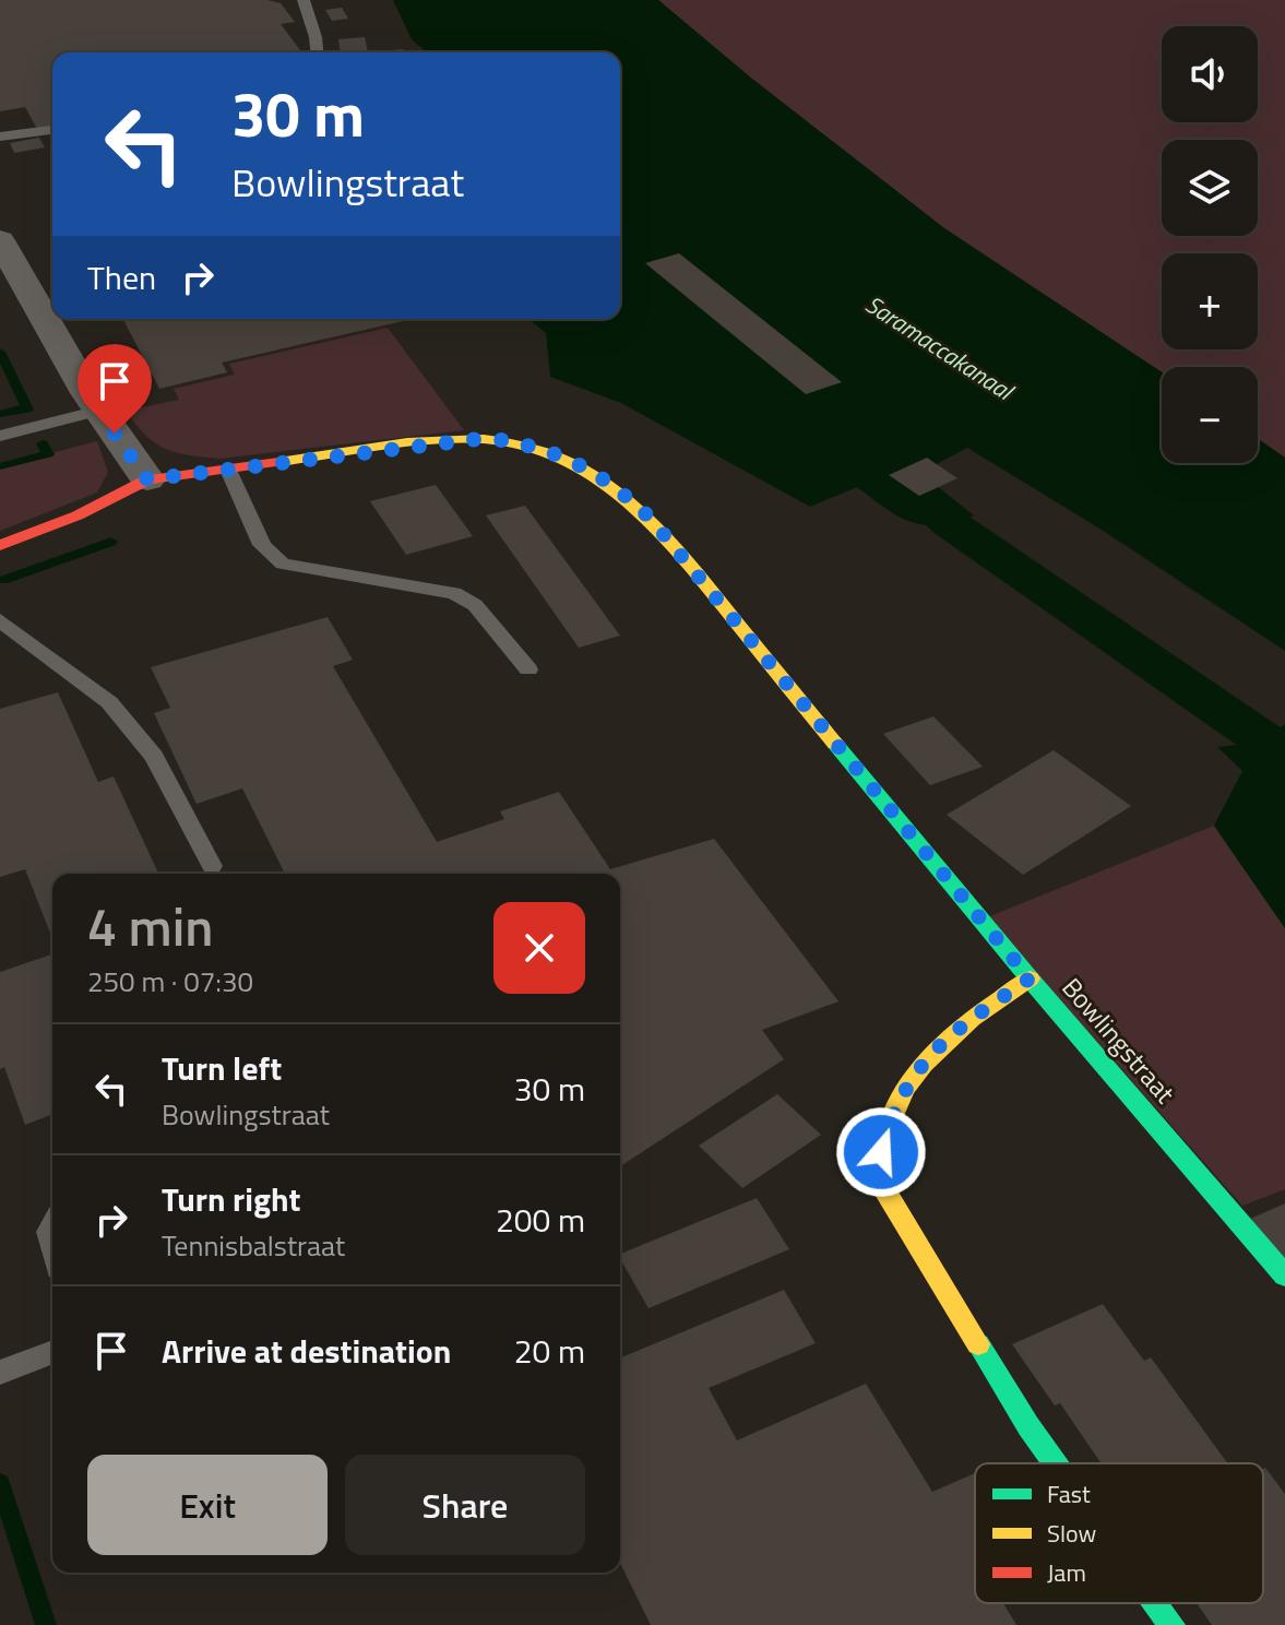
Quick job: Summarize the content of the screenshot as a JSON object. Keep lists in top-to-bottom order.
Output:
{
  "streets": {
    "street": ["Bowlingstraat"]
  },
  "water": ["Saramaccakanaal"],
  "legend": ["Fast", "Slow", "Jam"],
  "page": {
    "map_buttons": ["+", "−"],
    "turn": ["30 m", "Bowlingstraat"],
    "then": "Then",
    "heading": ["4 min", "250 m · 07:30"],
    "list": [
      {
        "name": "Turn left",
        "note": "Bowlingstraat",
        "value": "30 m"
      },
      {
        "name": "Turn right",
        "note": "Tennisbalstraat",
        "value": "200 m"
      },
      {
        "name": "Arrive at destination",
        "value": "20 m"
      }
    ],
    "buttons": ["Exit", "Share"]
  }
}
